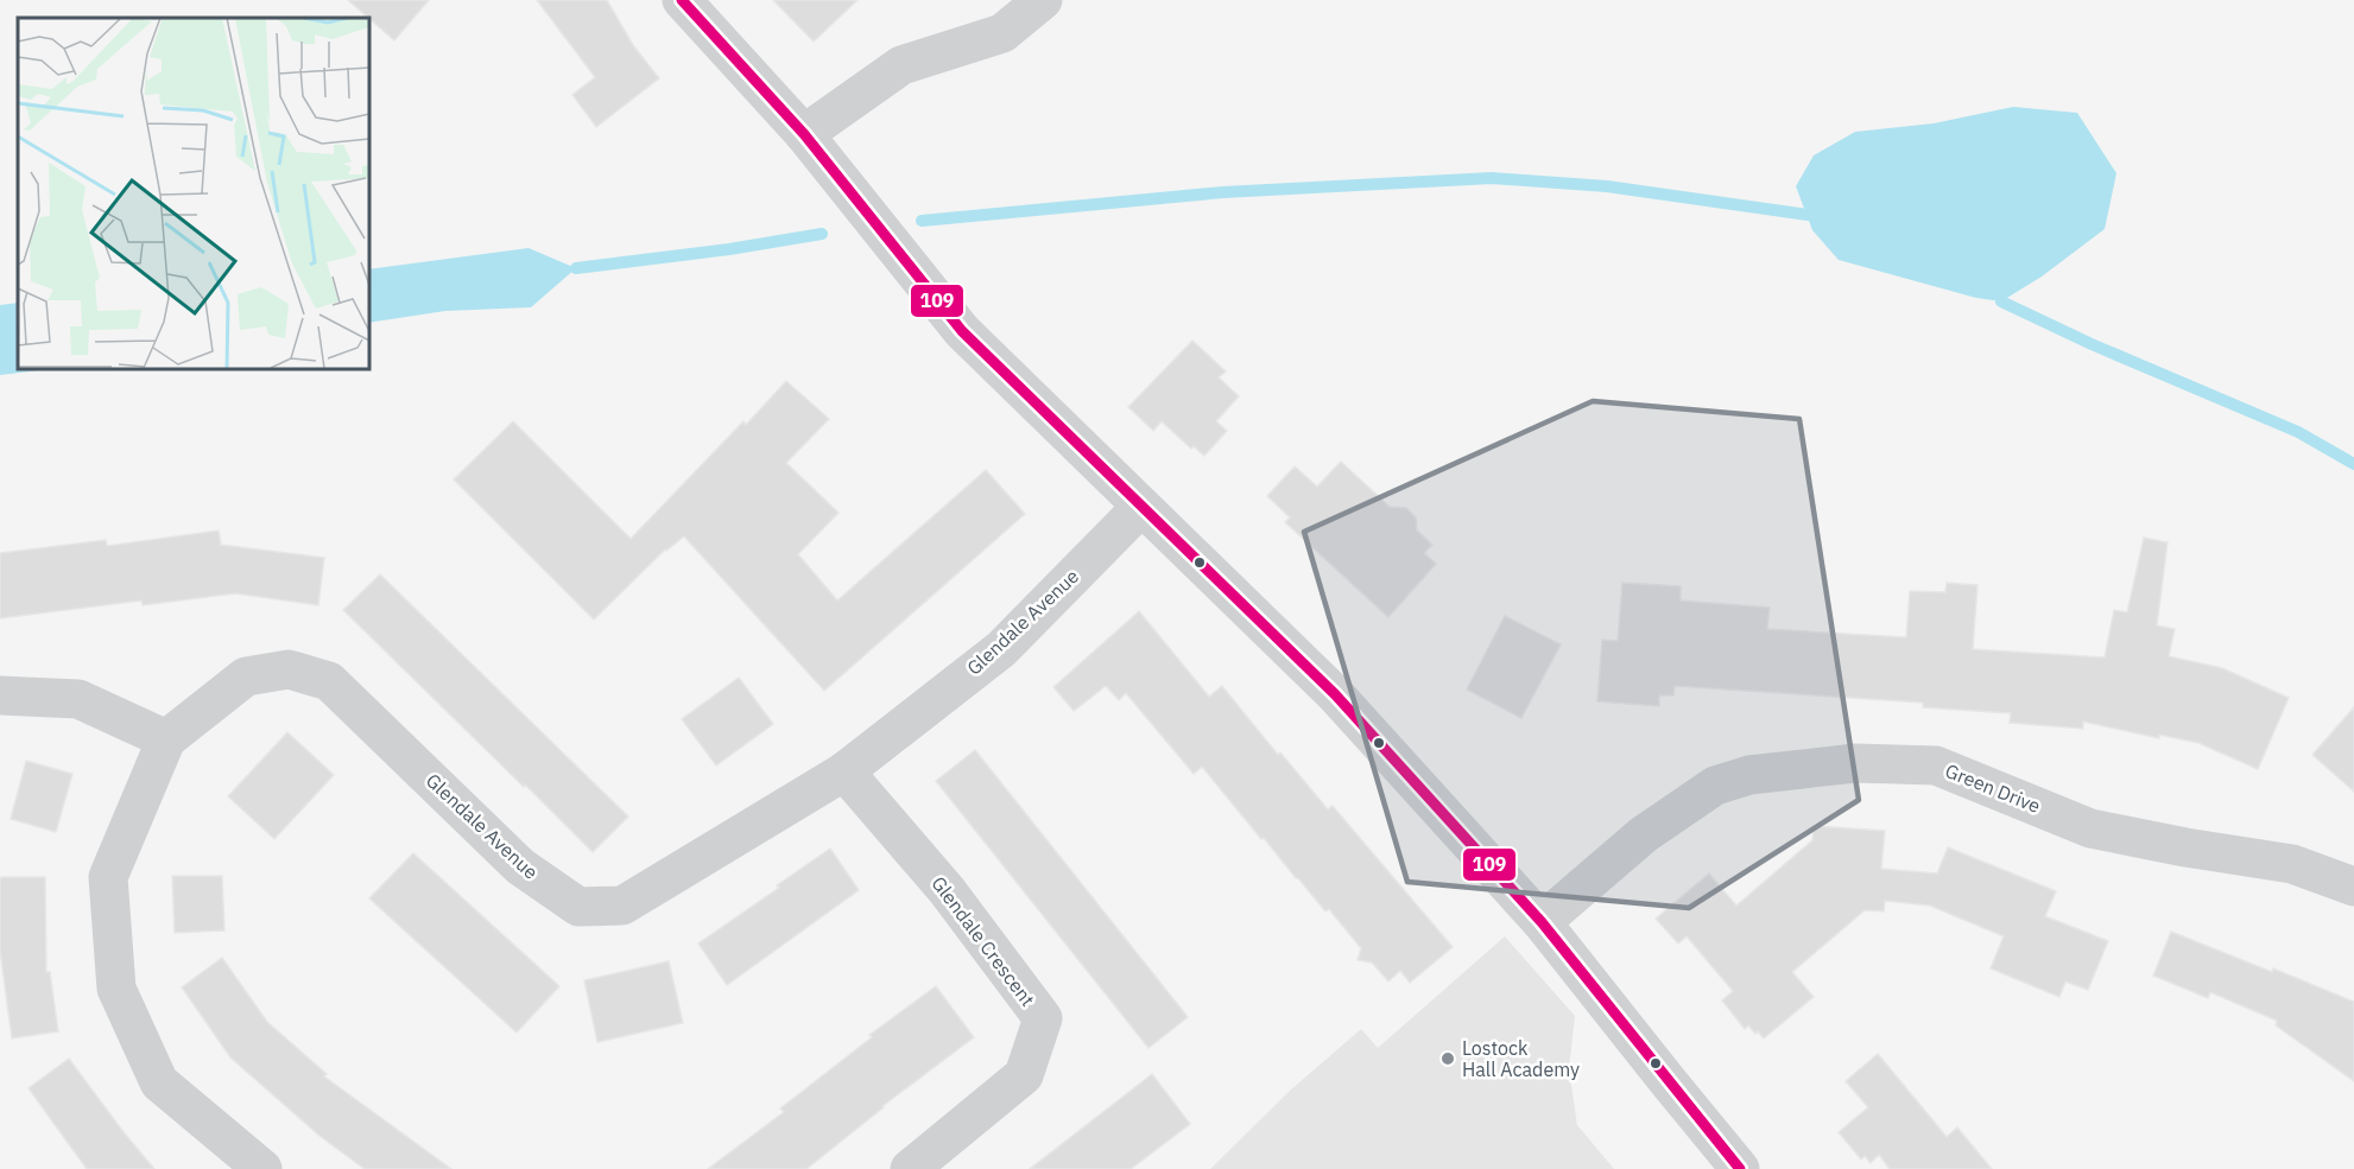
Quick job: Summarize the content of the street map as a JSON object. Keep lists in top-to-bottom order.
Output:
{
  "streets": {
    "street": ["Glendale Avenue", "Green Drive", "Glendale Crescent"]
  },
  "crossings": [
    ["Glendale Avenue", "Glendale Crescent"]
  ],
  "places": ["Lostock Hall Academy"],
  "lines": ["transit line 109"]
}
